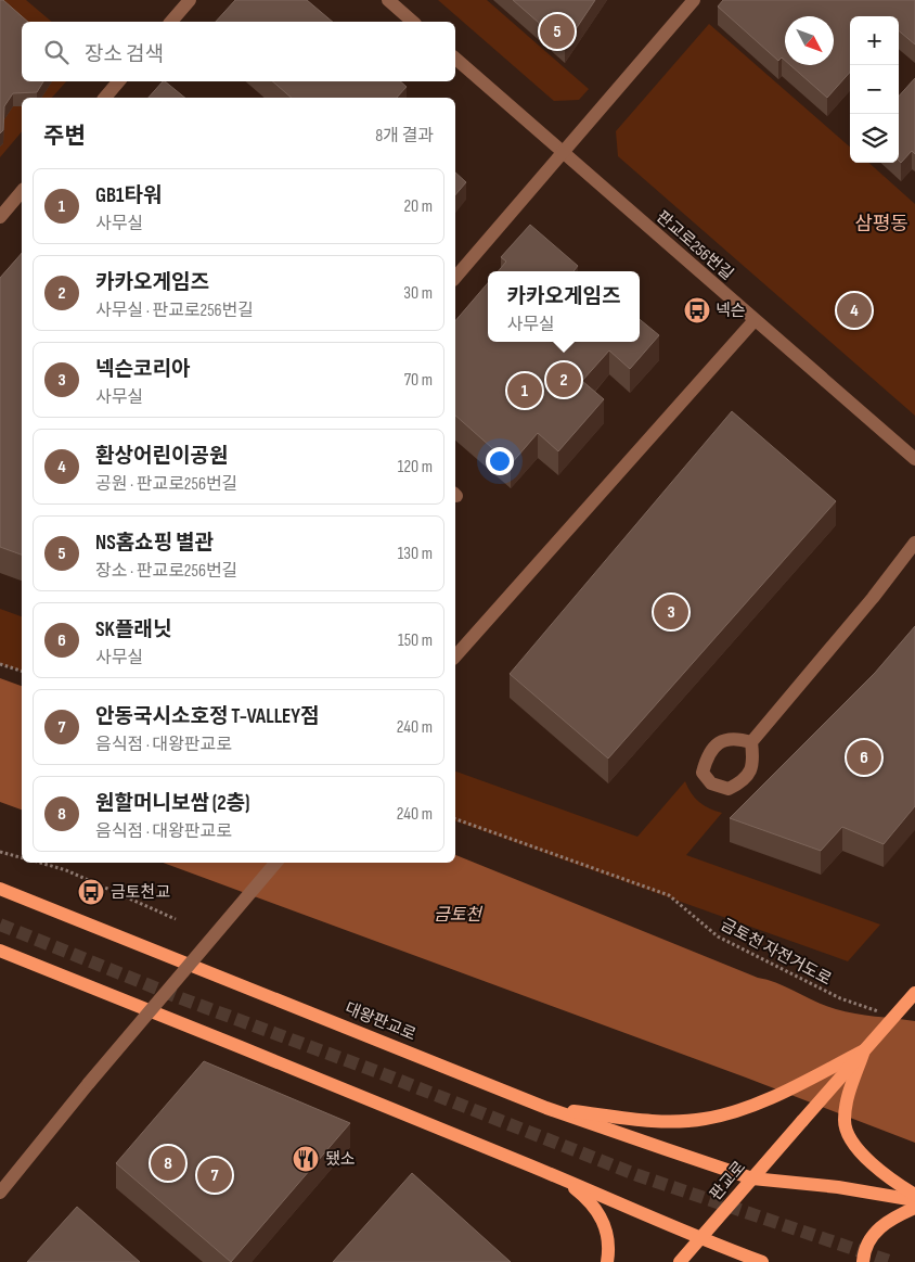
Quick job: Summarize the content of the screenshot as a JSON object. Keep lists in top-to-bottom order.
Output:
{
  "streets": {
    "main road": ["대왕판교로", "판교로"],
    "street": ["판교로256번길"],
    "path": ["금토천 자전거도로"]
  },
  "crossings": [
    ["대왕판교로", "판교로"]
  ],
  "districts": ["삼평동"],
  "water": ["금토천"],
  "places": {
    "bus stop": ["넥슨", "금토천교"],
    "restaurant": ["됐소"]
  },
  "north": "bottom right",
  "page": {
    "pins": [
      "5",
      "4",
      "2",
      "1",
      "3",
      "6",
      "8",
      "7"
    ],
    "map_buttons": ["+", "−"],
    "search": "장소 검색",
    "heading": ["주변", "8개 결과"],
    "list": [
      {
        "mark": "1",
        "name": "GB1타워",
        "note": "사무실",
        "value": "20 m"
      },
      {
        "mark": "2",
        "name": "카카오게임즈",
        "note": "사무실 · 판교로256번길",
        "value": "30 m"
      },
      {
        "mark": "3",
        "name": "넥슨코리아",
        "note": "사무실",
        "value": "70 m"
      },
      {
        "mark": "4",
        "name": "환상어린이공원",
        "note": "공원 · 판교로256번길",
        "value": "120 m"
      },
      {
        "mark": "5",
        "name": "NS홈쇼핑 별관",
        "note": "장소 · 판교로256번길",
        "value": "130 m"
      },
      {
        "mark": "6",
        "name": "SK플래닛",
        "note": "사무실",
        "value": "150 m"
      },
      {
        "mark": "7",
        "name": "안동국시소호정 T-VALLEY점",
        "note": "음식점 · 대왕판교로",
        "value": "240 m"
      },
      {
        "mark": "8",
        "name": "원할머니보쌈 (2층)",
        "note": "음식점 · 대왕판교로",
        "value": "240 m"
      }
    ],
    "popup": ["카카오게임즈", "사무실"]
  }
}
